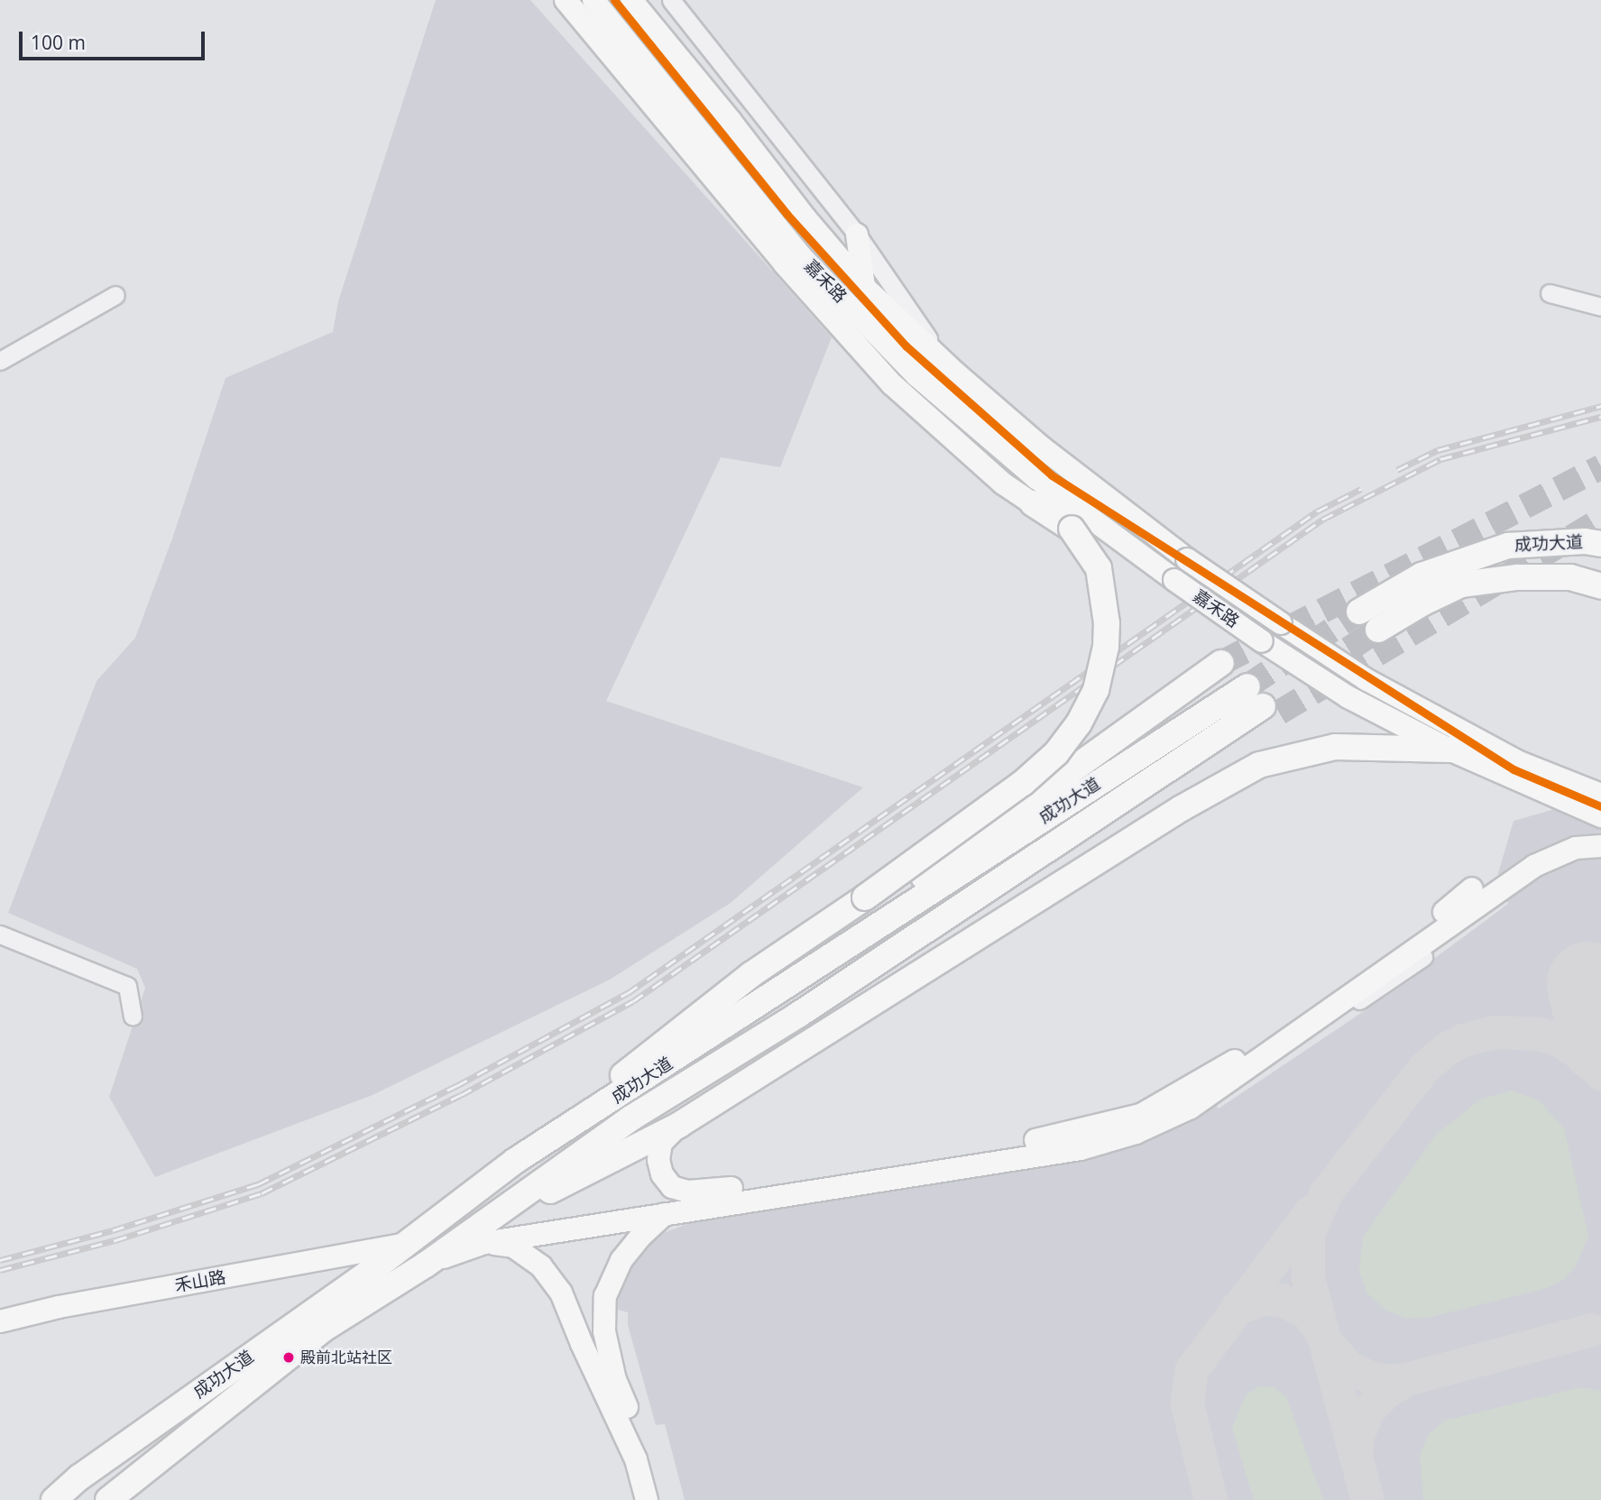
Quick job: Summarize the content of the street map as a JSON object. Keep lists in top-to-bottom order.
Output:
{
  "streets": {
    "highway": ["成功大道"],
    "main road": ["嘉禾路", "禾山路"]
  },
  "crossings": [
    ["嘉禾路", "成功大道"],
    ["成功大道", "禾山路"]
  ],
  "places": ["殿前北站社区"],
  "scale_bar": "100 m"
}
